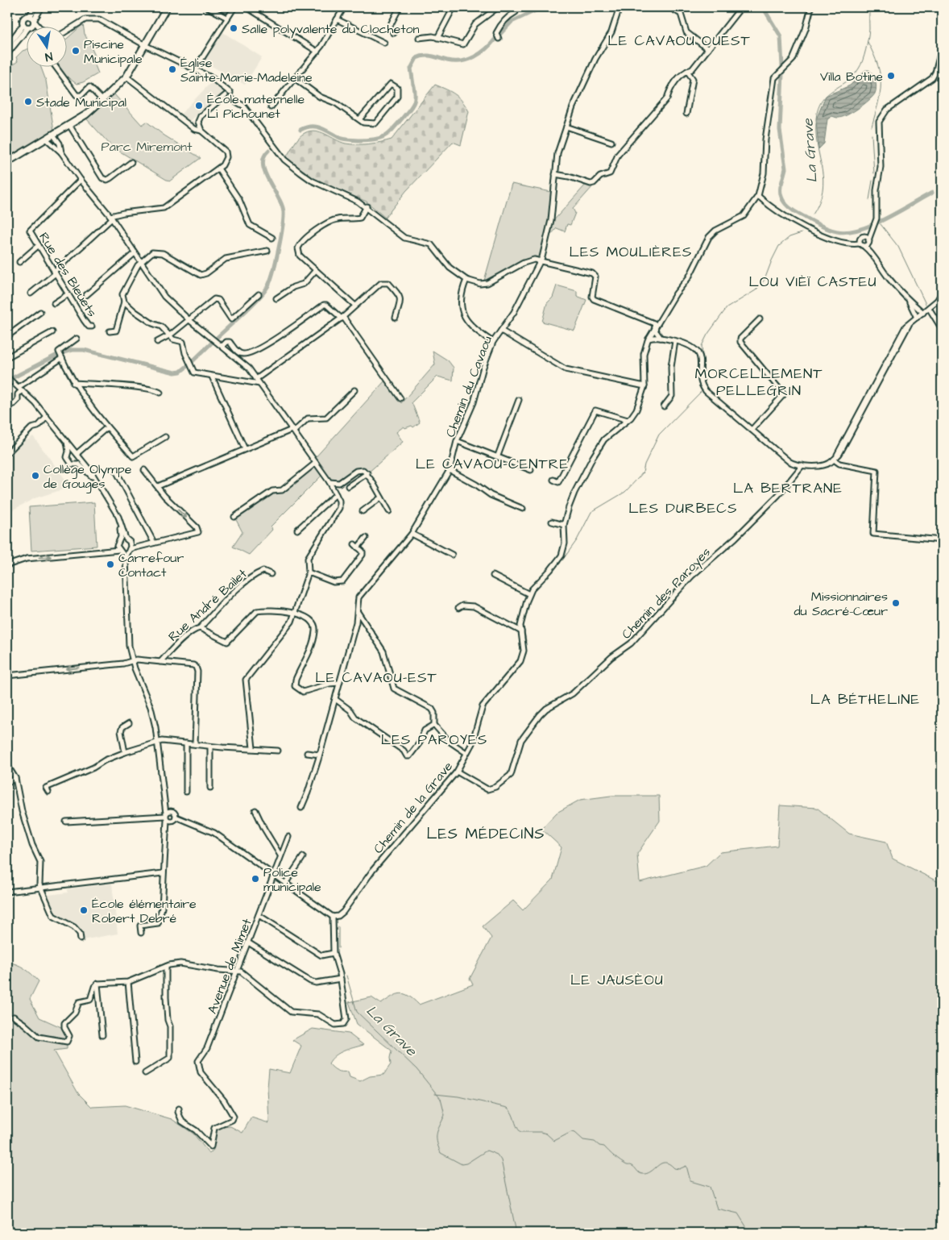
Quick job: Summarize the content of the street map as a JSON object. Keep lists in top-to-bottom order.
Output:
{
  "streets": {
    "street": [
      "Rue des Bleuets",
      "Chemin du Cavaou",
      "Chemin des Paroyes",
      "Rue André Bailet",
      "Chemin de la Grave",
      "Avenue de Mimet"
    ]
  },
  "crossings": [
    ["Chemin des Paroyes", "Chemin de la Grave"]
  ],
  "districts": [
    "LE CAVAOU OUEST",
    "LES MOULIÈRES",
    "LOU VIÈÏ CASTEU",
    "MORCELLEMENT PELLEGRIN",
    "LE CAVAOU-CENTRE",
    "LA BERTRANE",
    "LES DURBECS",
    "LE CAVAOU-EST",
    "LA BÉTHELINE",
    "LES PAROYES",
    "LES MÉDECINS",
    "LE JAUSÈOU"
  ],
  "water": ["La Grave"],
  "parks": ["Parc Miremont"],
  "places": [
    "Salle polyvalente du Clocheton",
    "Piscine Municipale",
    "Église Sainte-Marie-Madeleine",
    "Villa Botine",
    "Stade Municipal",
    "École maternelle Li Pichounet",
    "Collège Olympe de Gouges",
    "Carrefour Contact",
    "Missionnaires du Sacré-Cœur",
    "Police municipale",
    "École élémentaire Robert Debré"
  ],
  "north": "bottom"
}
